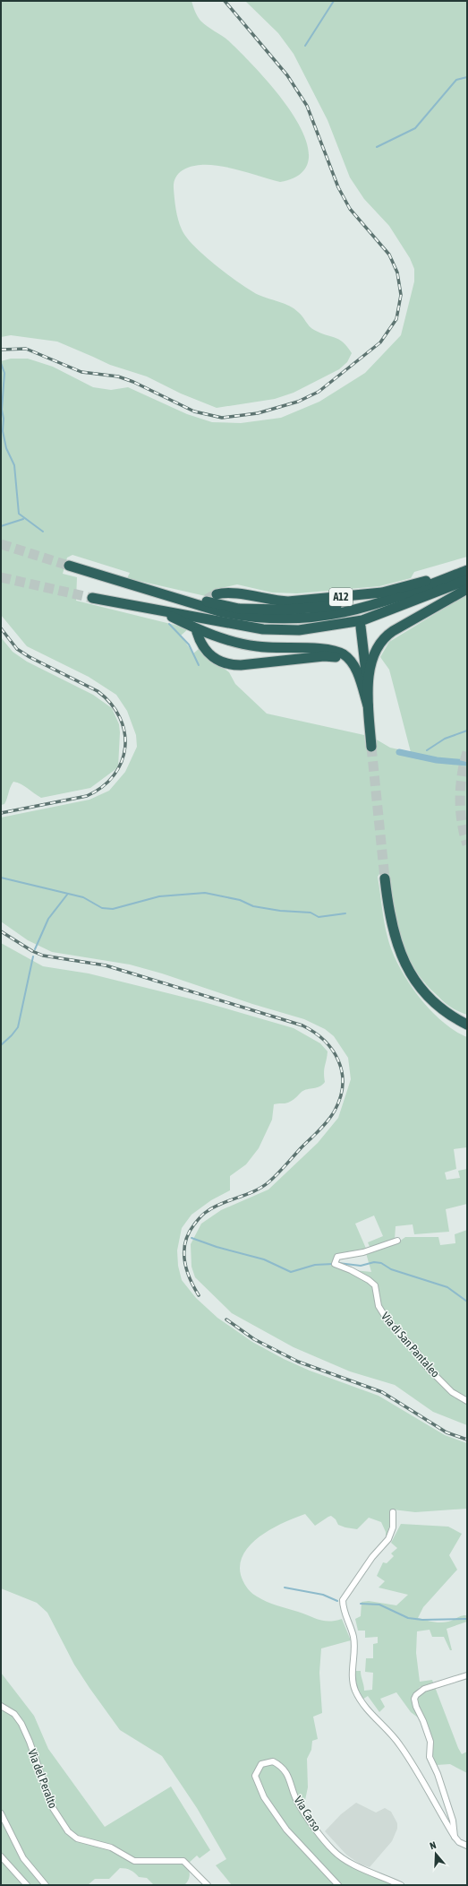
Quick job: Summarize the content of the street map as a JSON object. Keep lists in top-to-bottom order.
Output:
{
  "streets": {
    "highway": ["A12"],
    "street": ["Via di San Pantaleo", "Via del Peralto", "Via Carso"]
  },
  "north": "top"
}
